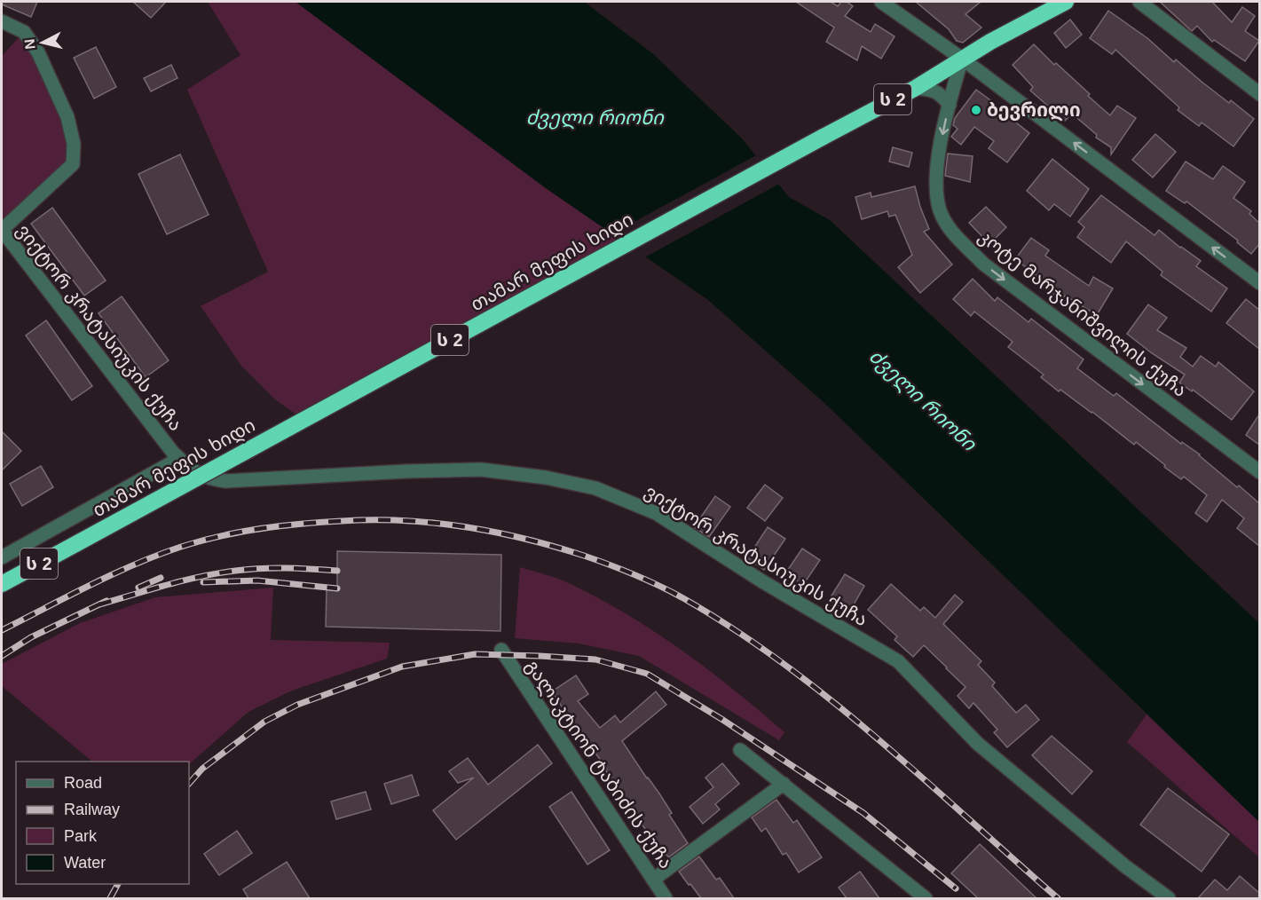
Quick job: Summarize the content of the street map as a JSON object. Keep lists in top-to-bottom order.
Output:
{
  "streets": {
    "highway": ["ს 2", "თამარ მეფის ხიდი"],
    "street": ["კოტე მარჯანიშვილის ქუჩა", "ვიქტორ კრატასიუკის ქუჩა", "გალაკტიონ ტაბიძის ქუჩა"]
  },
  "crossings": [
    ["ს 2", "თამარ მეფის ხიდი"],
    ["ს 2", "კოტე მარჯანიშვილის ქუჩა"]
  ],
  "one_way": ["კოტე მარჯანიშვილის ქუჩა"],
  "water": ["ძველი რიონი"],
  "places": ["ბევრილი"],
  "legend": [
    "Road",
    "Railway",
    "Park",
    "Water"
  ],
  "north": "left"
}
